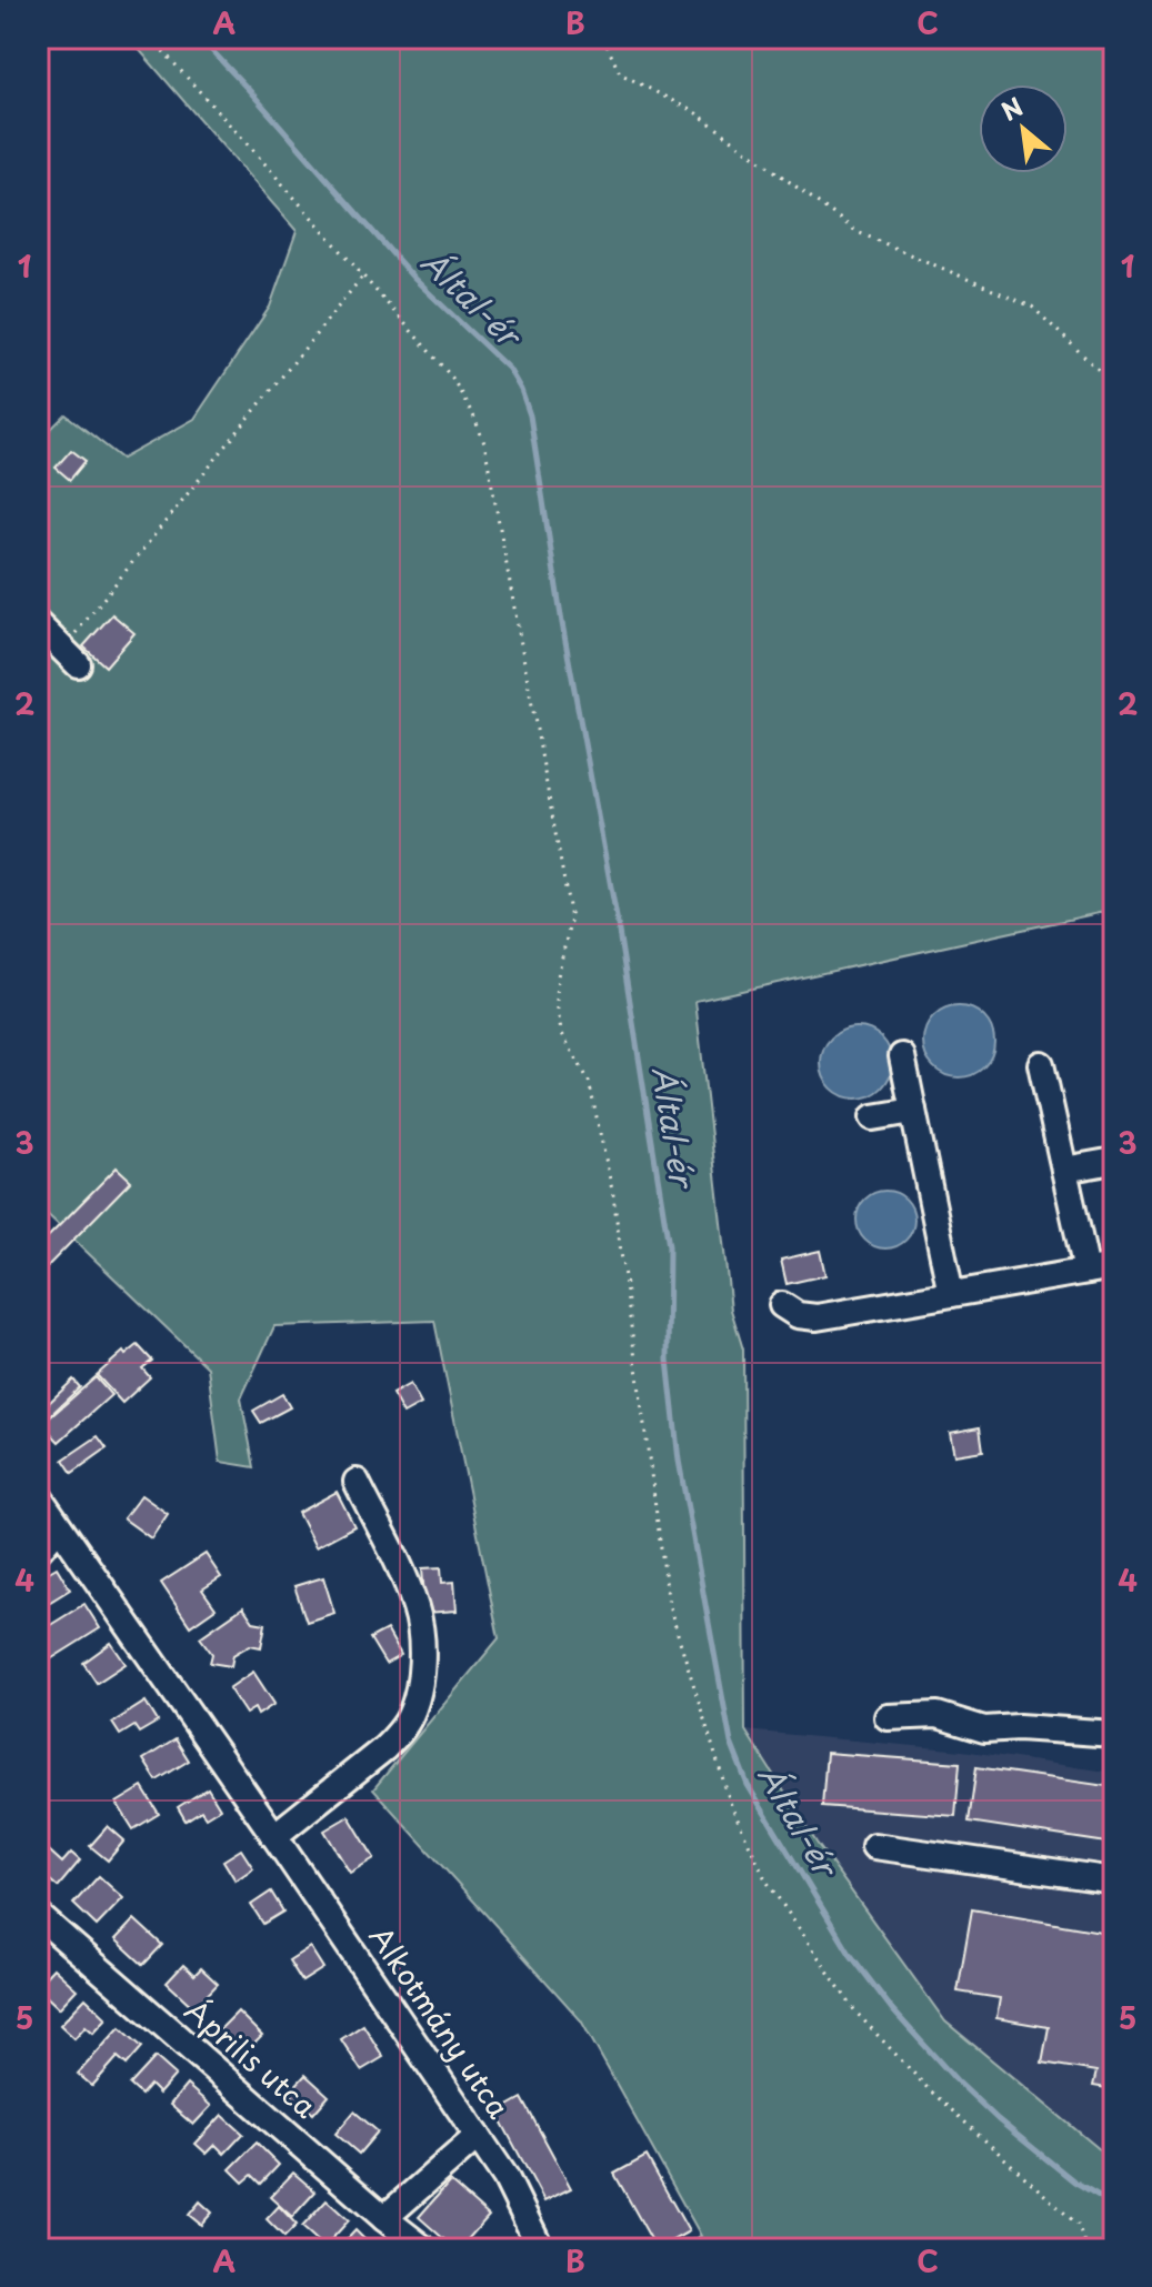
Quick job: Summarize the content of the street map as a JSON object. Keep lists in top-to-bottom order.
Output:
{
  "streets": {
    "street": ["Alkotmány utca", "Április utca"]
  },
  "water": ["Által-ér"],
  "north": "top left",
  "grid": {
    "columns": ["A", "B", "C"],
    "rows": [
      "1",
      "2",
      "3",
      "4",
      "5"
    ]
  }
}
